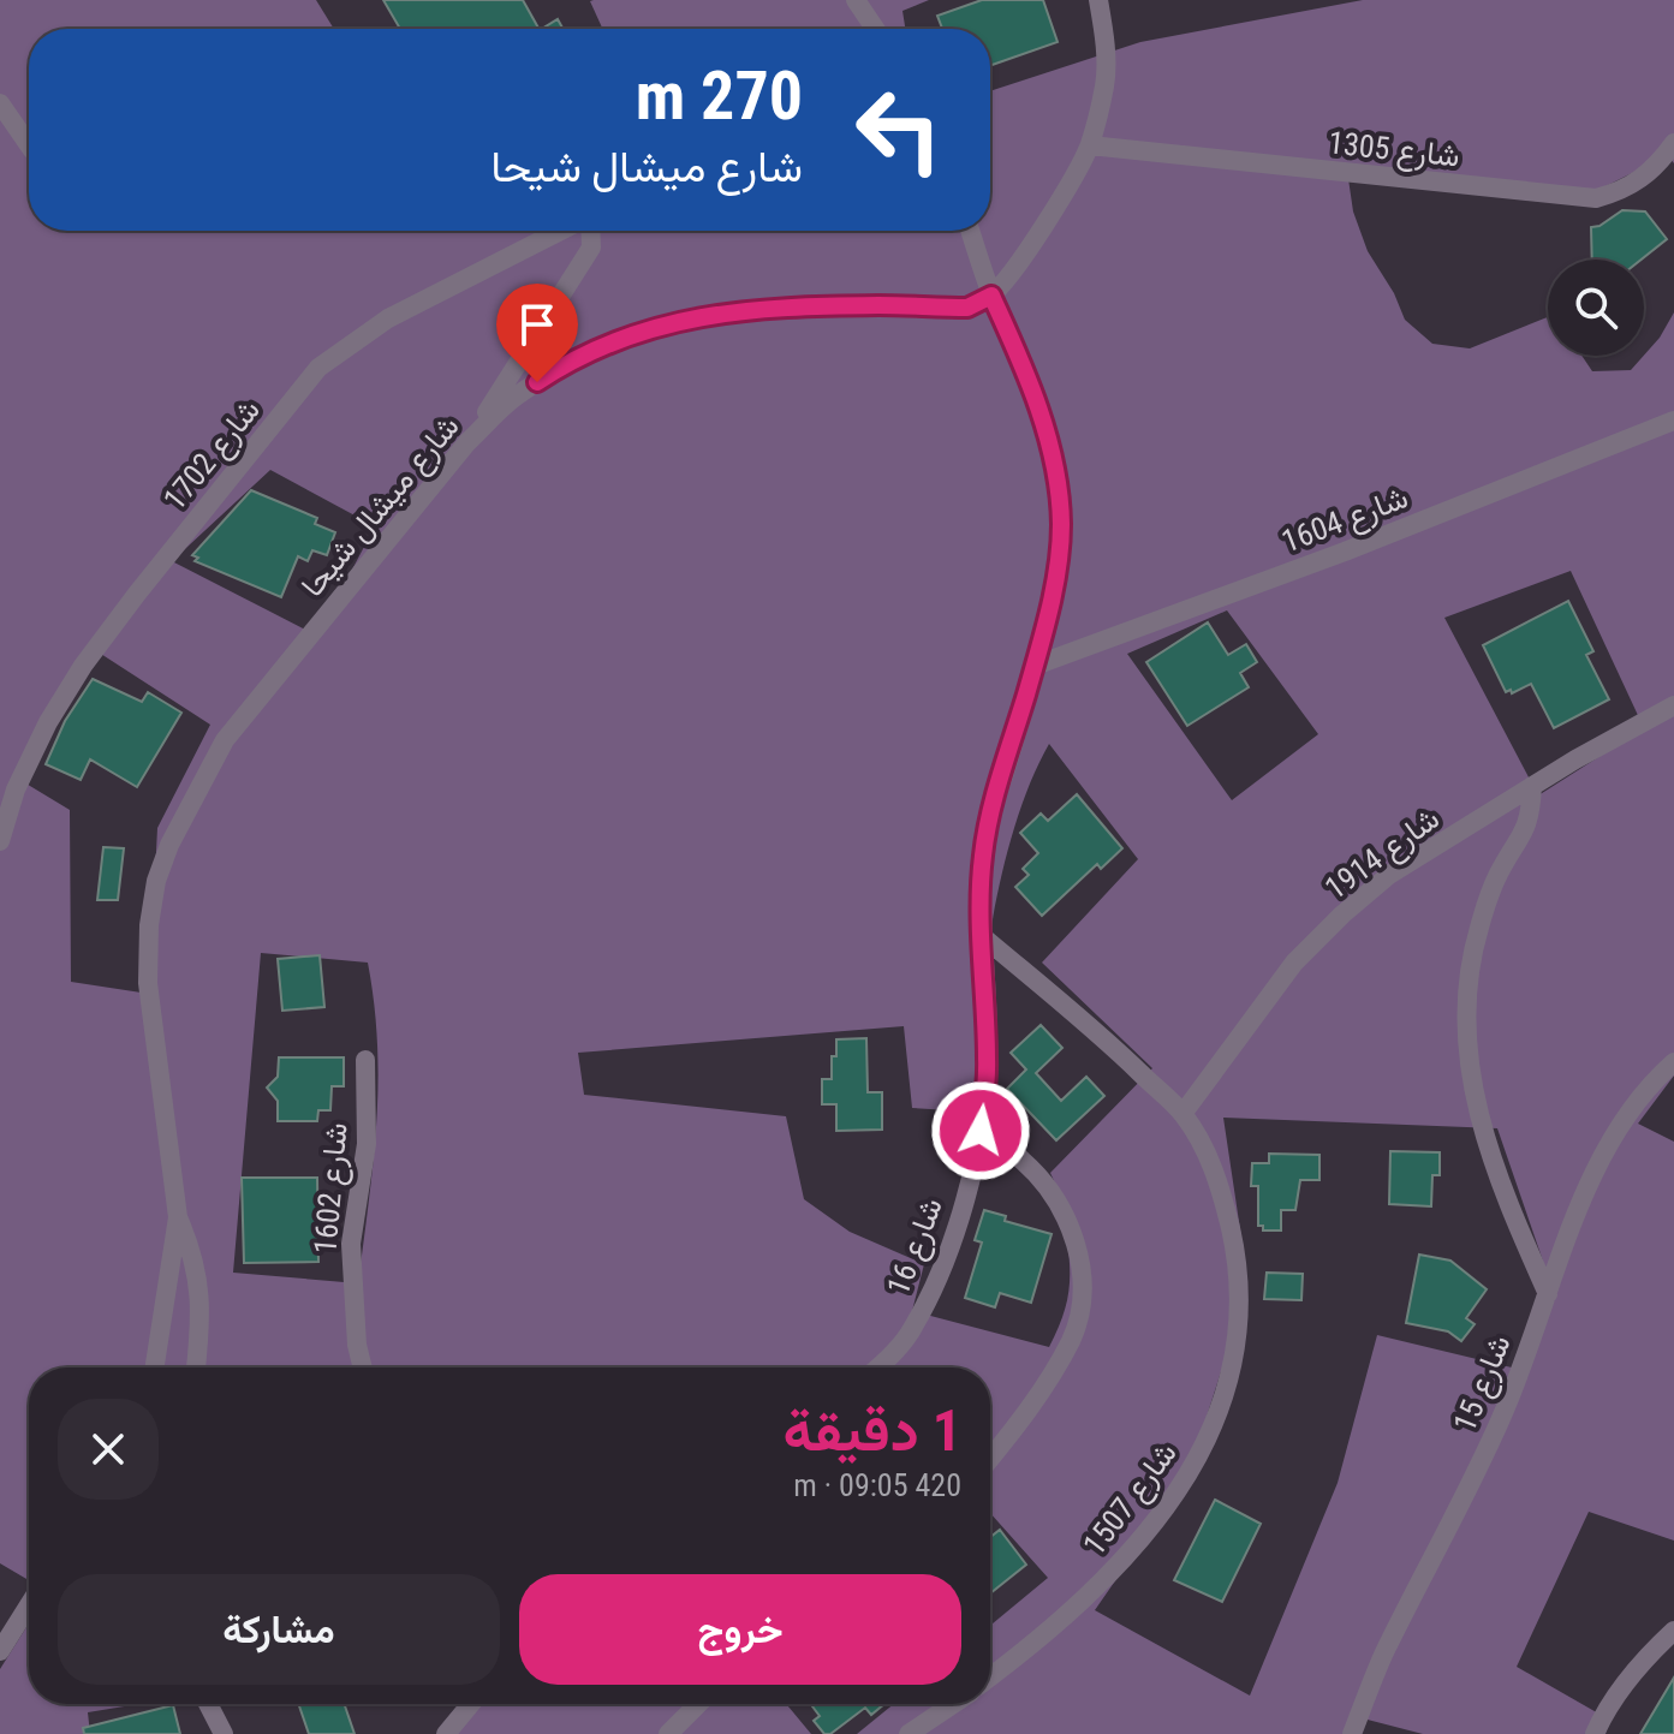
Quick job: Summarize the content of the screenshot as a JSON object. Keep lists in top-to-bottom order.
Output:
{
  "streets": {
    "street": [
      "شارع 1305",
      "شارع 1702",
      "شارع ميشال شيحا",
      "شارع 1604",
      "شارع 1914",
      "شارع 1602",
      "شارع 16",
      "شارع 15",
      "شارع 1507"
    ]
  },
  "crossings": [
    ["شارع ميشال شيحا", "شارع 16"],
    ["شارع 1604", "شارع 16"],
    ["شارع 1914", "شارع 1507"],
    ["شارع 16", "شارع 1507"]
  ],
  "page": {
    "turn": ["270 m", "شارع ميشال شيحا"],
    "heading": ["1 دقيقة", "420 m · 09:05"],
    "buttons": ["خروج", "مشاركة"]
  }
}
